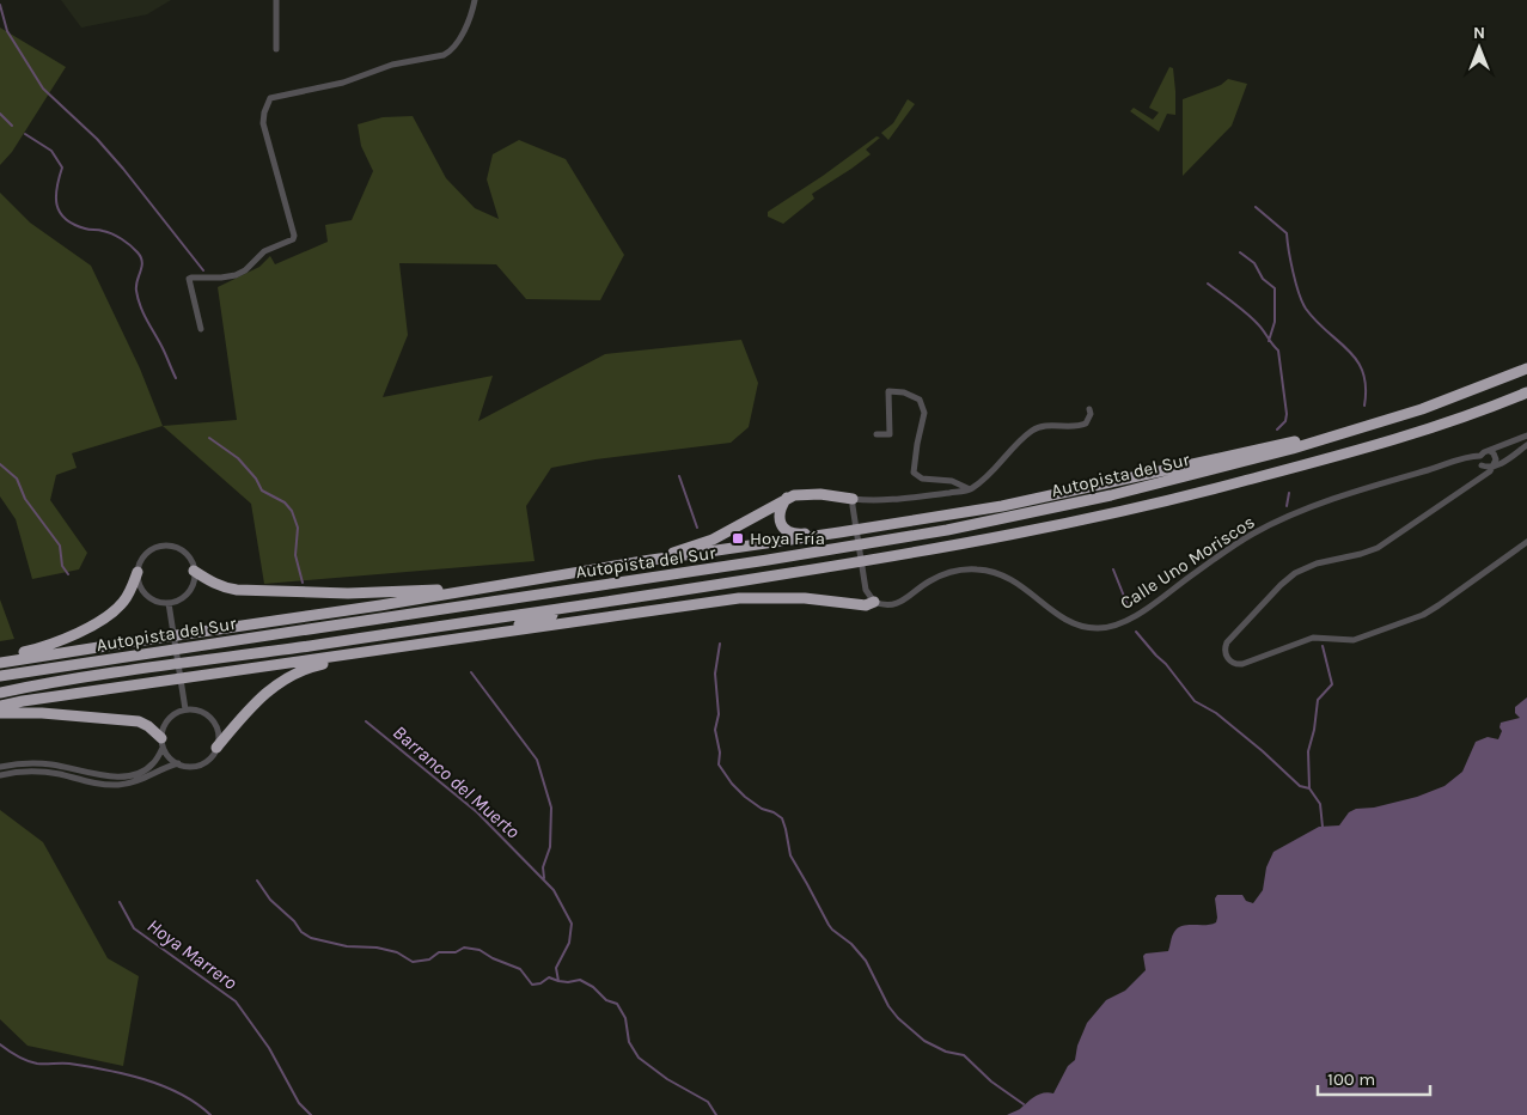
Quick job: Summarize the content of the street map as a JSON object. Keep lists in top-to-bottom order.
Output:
{
  "streets": {
    "highway": ["Autopista del Sur"],
    "street": ["Calle Uno Moriscos"]
  },
  "water": ["Barranco del Muerto", "Hoya Marrero"],
  "places": {
    "transit": ["Hoya Fría"]
  },
  "scale_bar": "100 m",
  "north": "top"
}
